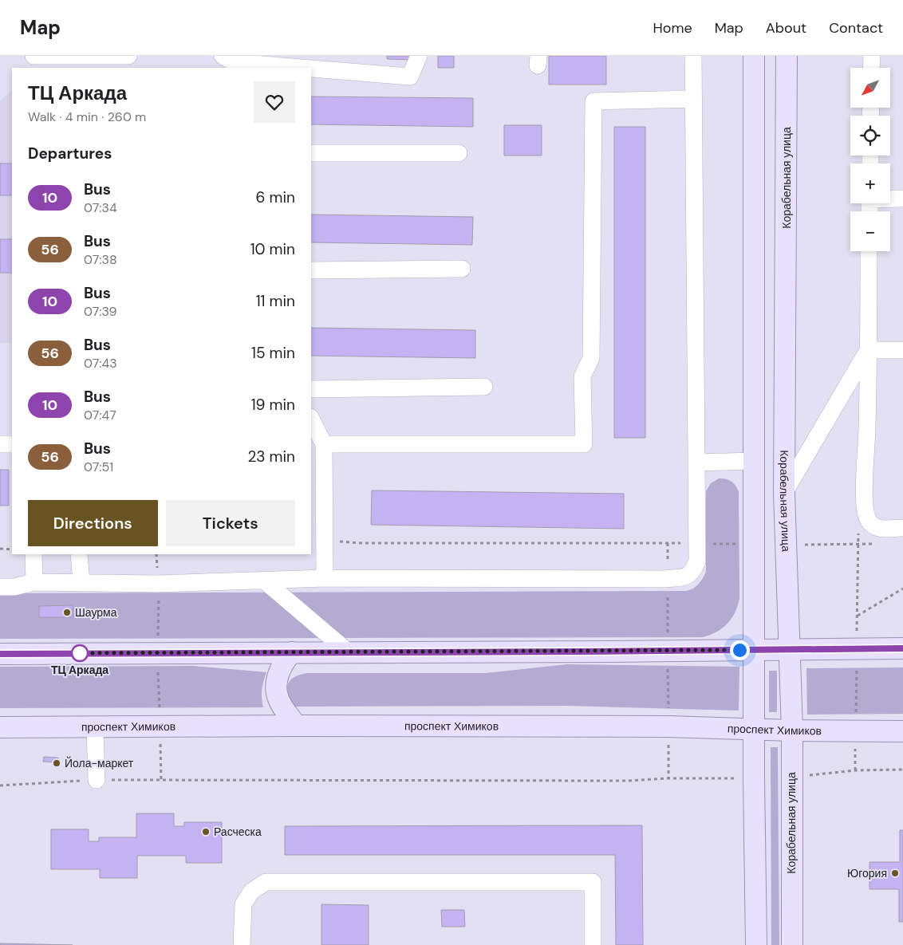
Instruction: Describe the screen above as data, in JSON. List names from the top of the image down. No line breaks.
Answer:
{"streets":{"main road":["Корабельная улица","проспект Химиков"]},"crossings":[["Корабельная улица","проспект Химиков"]],"places":["Шаурма","ТЦ Аркада","Йола-маркет","Расческа","Югория"],"lines":["bus line 10"],"north":"bottom left","page":{"header":"Map","nav":["Home","Map","About","Contact"],"map_buttons":["+","−"],"heading":[["ТЦ Аркада","Walk · 4 min · 260 m"],"Departures"],"list":[{"mark":"10","name":"Bus","note":"07:34","value":"6 min"},{"mark":"56","name":"Bus","note":"07:38","value":"10 min"},{"mark":"10","name":"Bus","note":"07:39","value":"11 min"},{"mark":"56","name":"Bus","note":"07:43","value":"15 min"},{"mark":"10","name":"Bus","note":"07:47","value":"19 min"},{"mark":"56","name":"Bus","note":"07:51","value":"23 min"}],"buttons":["Directions","Tickets"]}}
